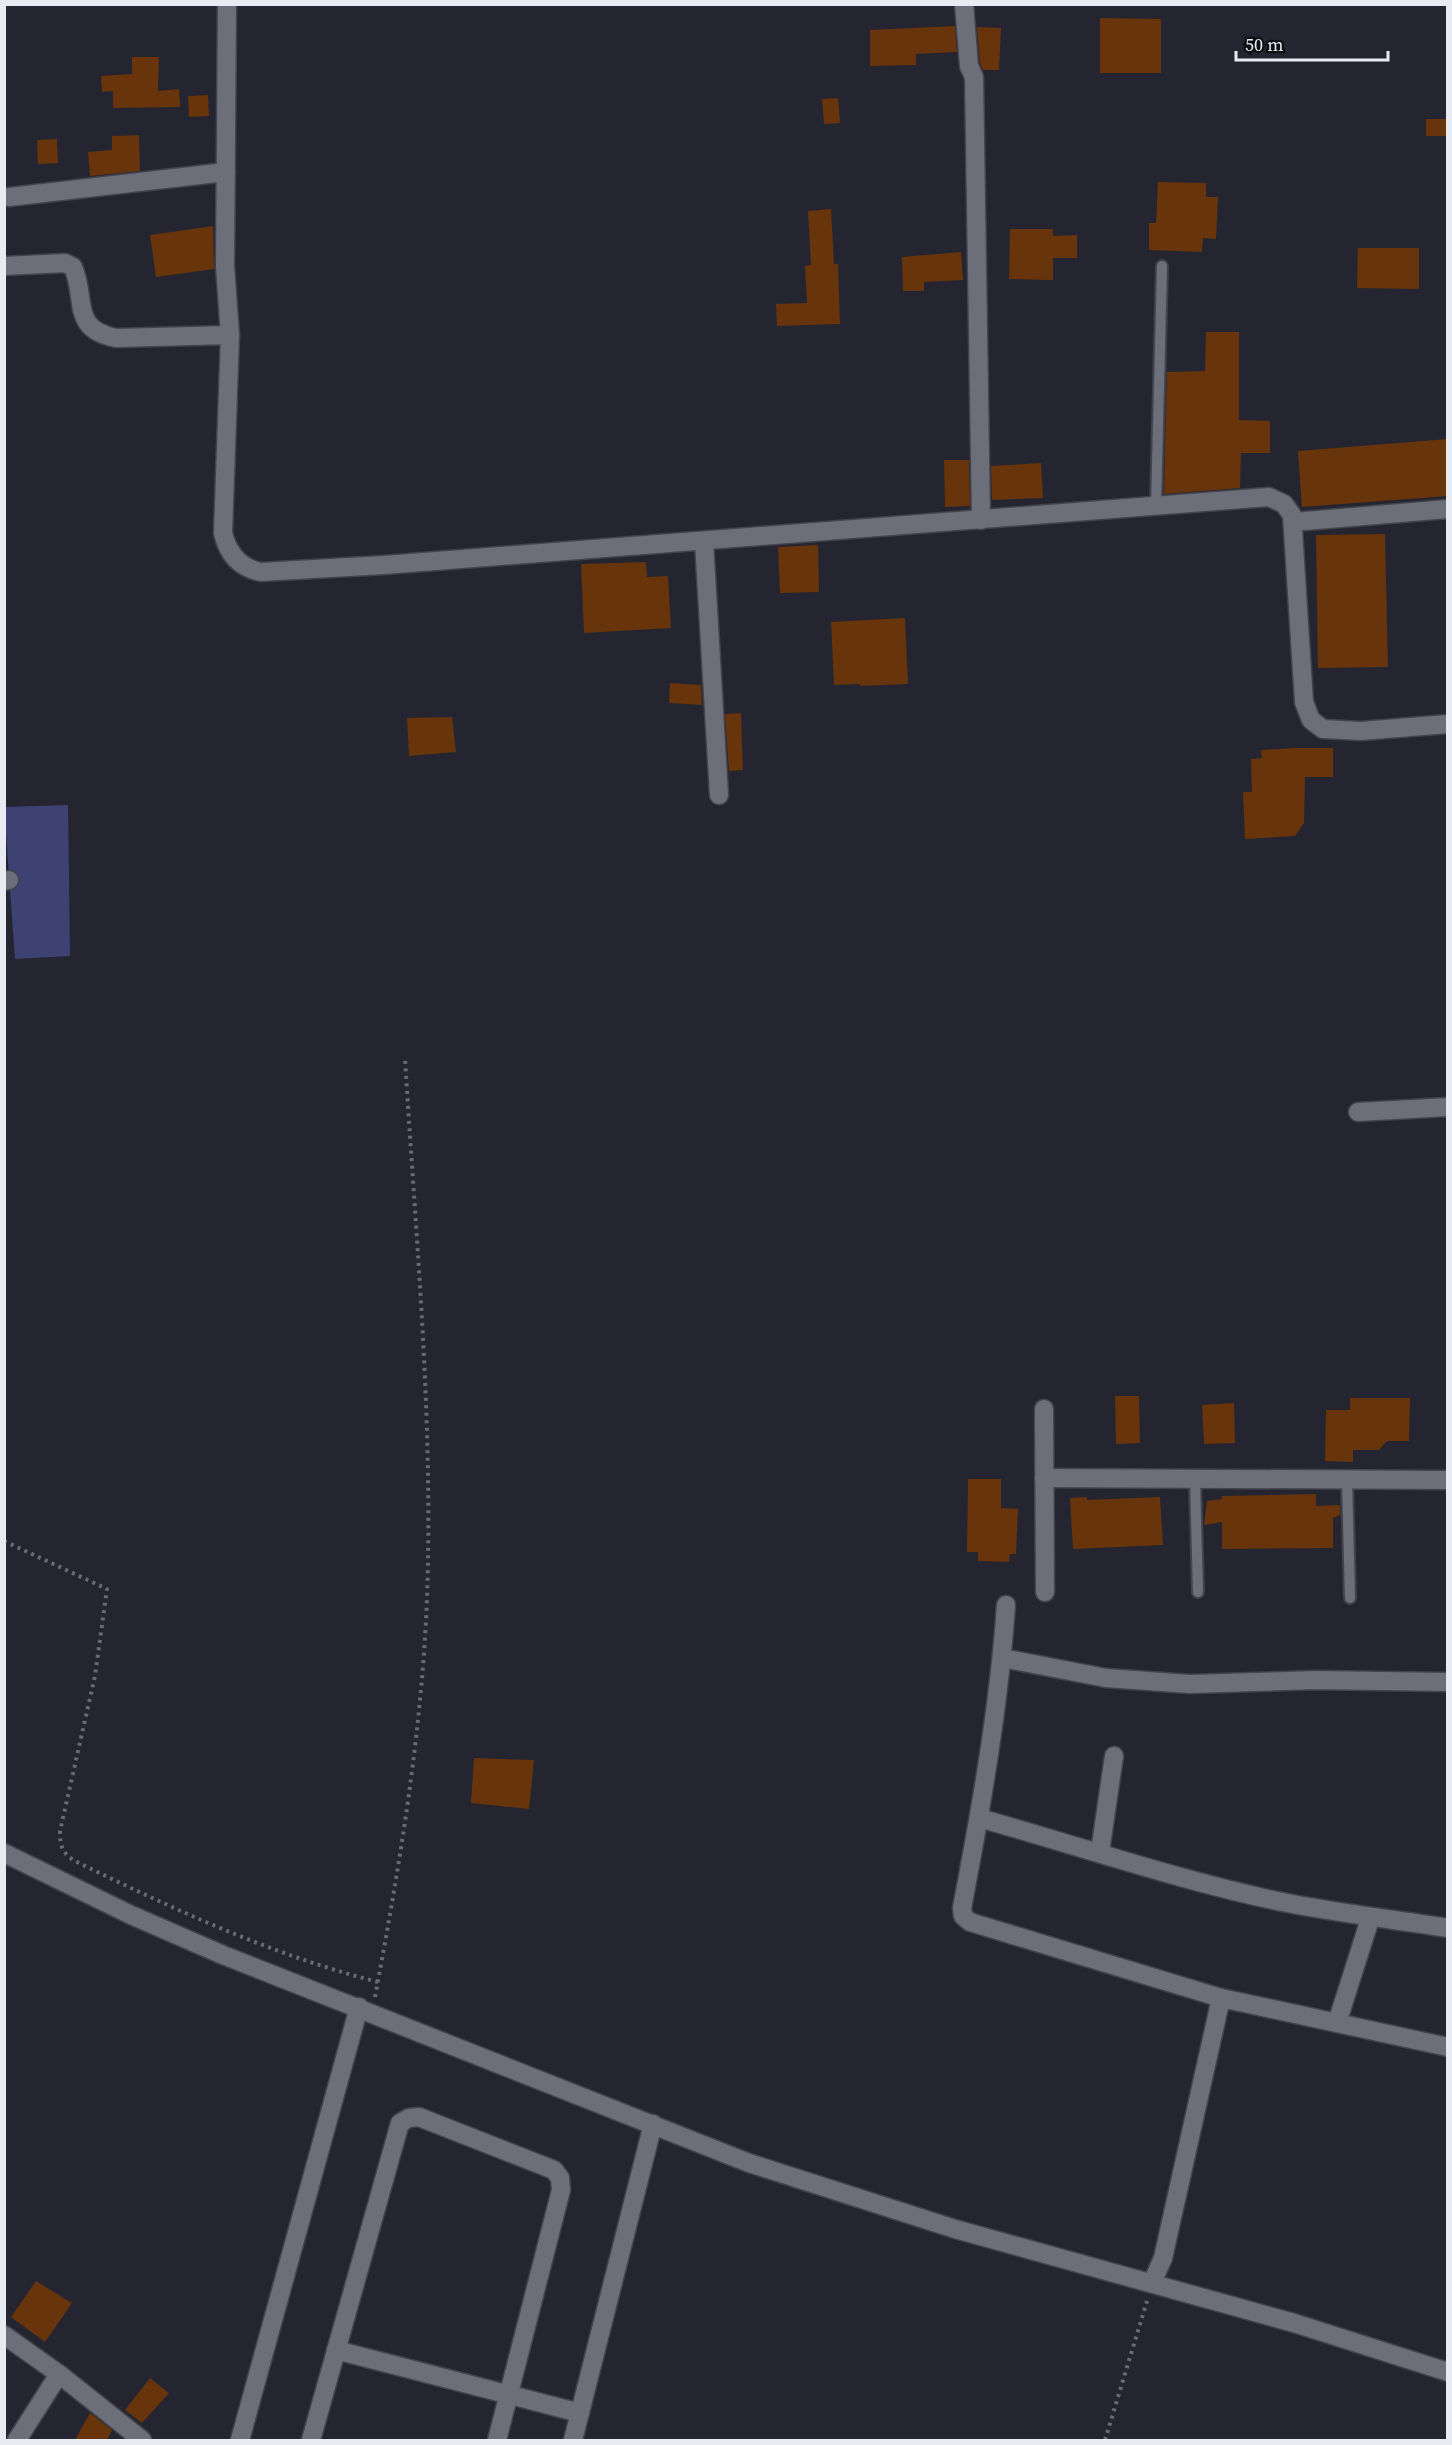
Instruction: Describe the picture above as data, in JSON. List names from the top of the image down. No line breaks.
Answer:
{"scale_bar":"50 m"}
